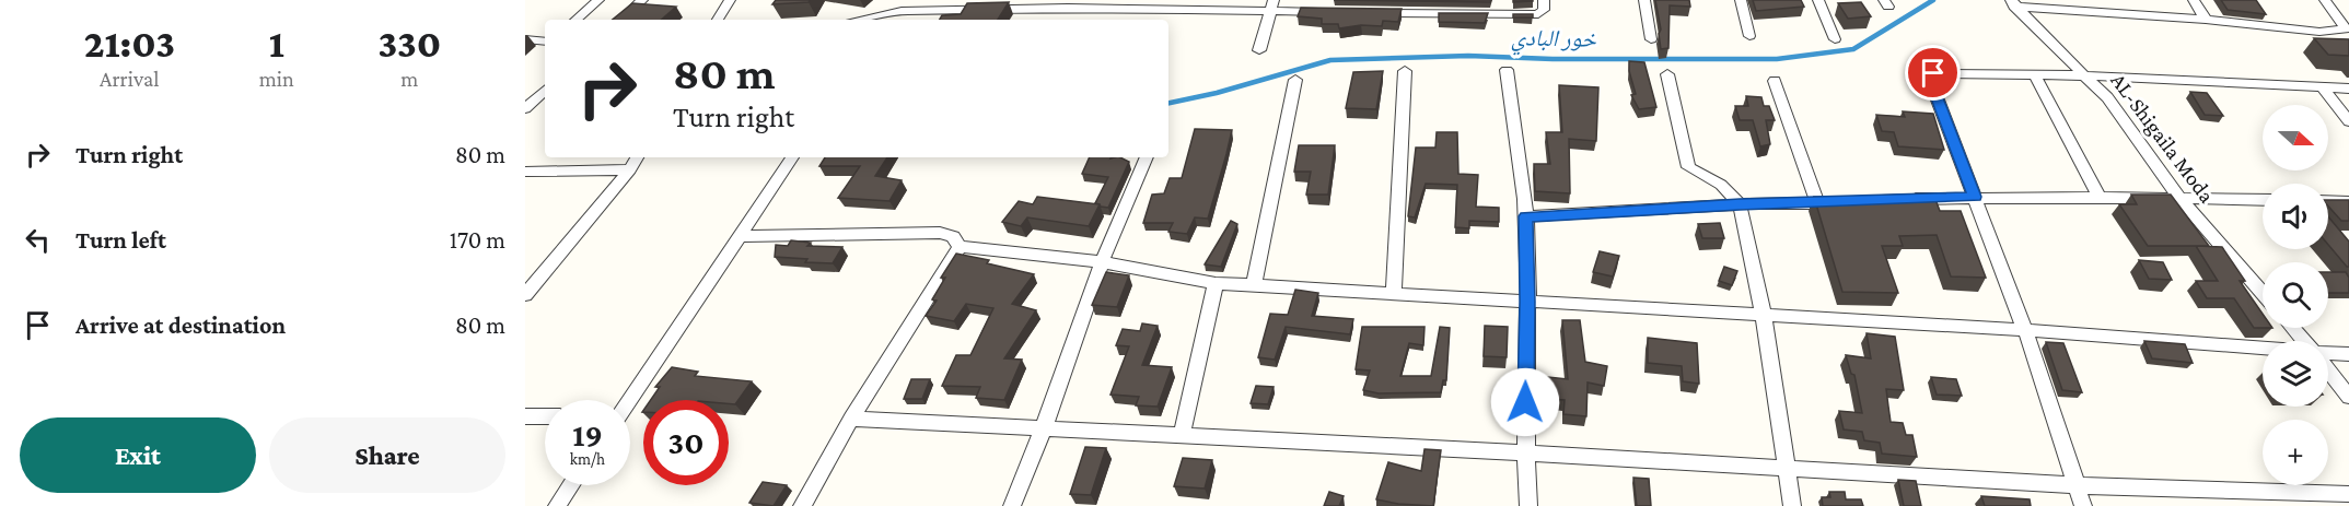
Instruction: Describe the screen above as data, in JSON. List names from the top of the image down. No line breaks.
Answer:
{"streets":{"street":["AL-Shigaila Moda"]},"water":["خور البادي"],"north":"right","page":{"eta":["21:03","Arrival","1","min","330","m"],"turn":["80 m","Turn right"],"map_buttons":"+","list":[{"name":"Turn right","value":"80 m"},{"name":"Turn left","value":"170 m"},{"name":"Arrive at destination","value":"80 m"}],"speed":"19 km/h","limit":"30","buttons":["Exit","Share"]}}
